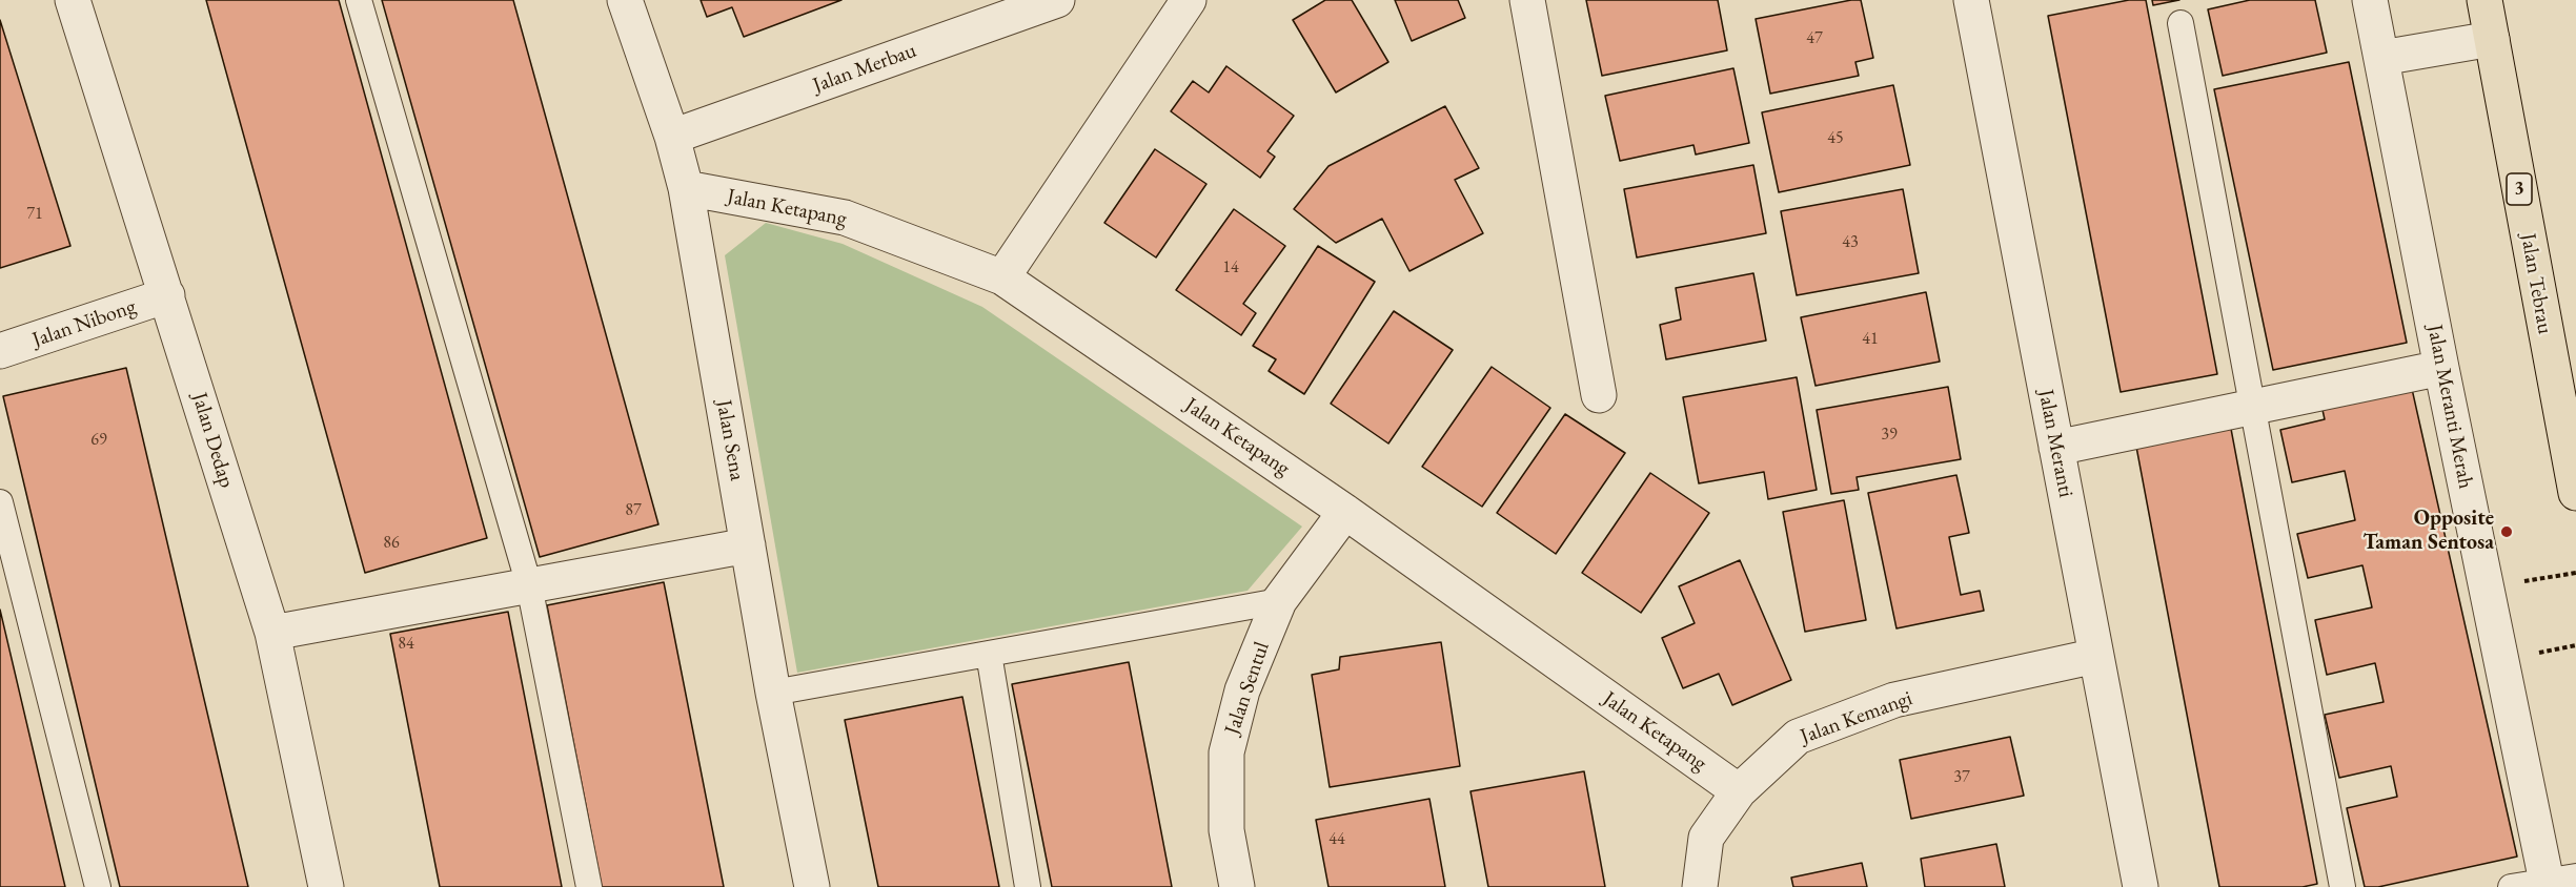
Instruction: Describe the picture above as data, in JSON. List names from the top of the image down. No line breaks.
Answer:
{"streets":{"highway":["3","Jalan Tebrau"],"street":["Jalan Merbau","Jalan Ketapang","Jalan Nibong","Jalan Meranti Merah","Jalan Dedap","Jalan Sena","Jalan Meranti","Jalan Sentul","Jalan Kemangi"]},"crossings":[["Jalan Merbau","Jalan Sena"],["Jalan Ketapang","Jalan Sena"],["Jalan Ketapang","Jalan Sentul"],["Jalan Ketapang","Jalan Kemangi"],["Jalan Nibong","Jalan Dedap"],["Jalan Meranti","Jalan Kemangi"]],"places":["Opposite Taman Sentosa"],"house_numbers":["47","45","71","43","14","41","39","69","87","86","84","37","44"]}
